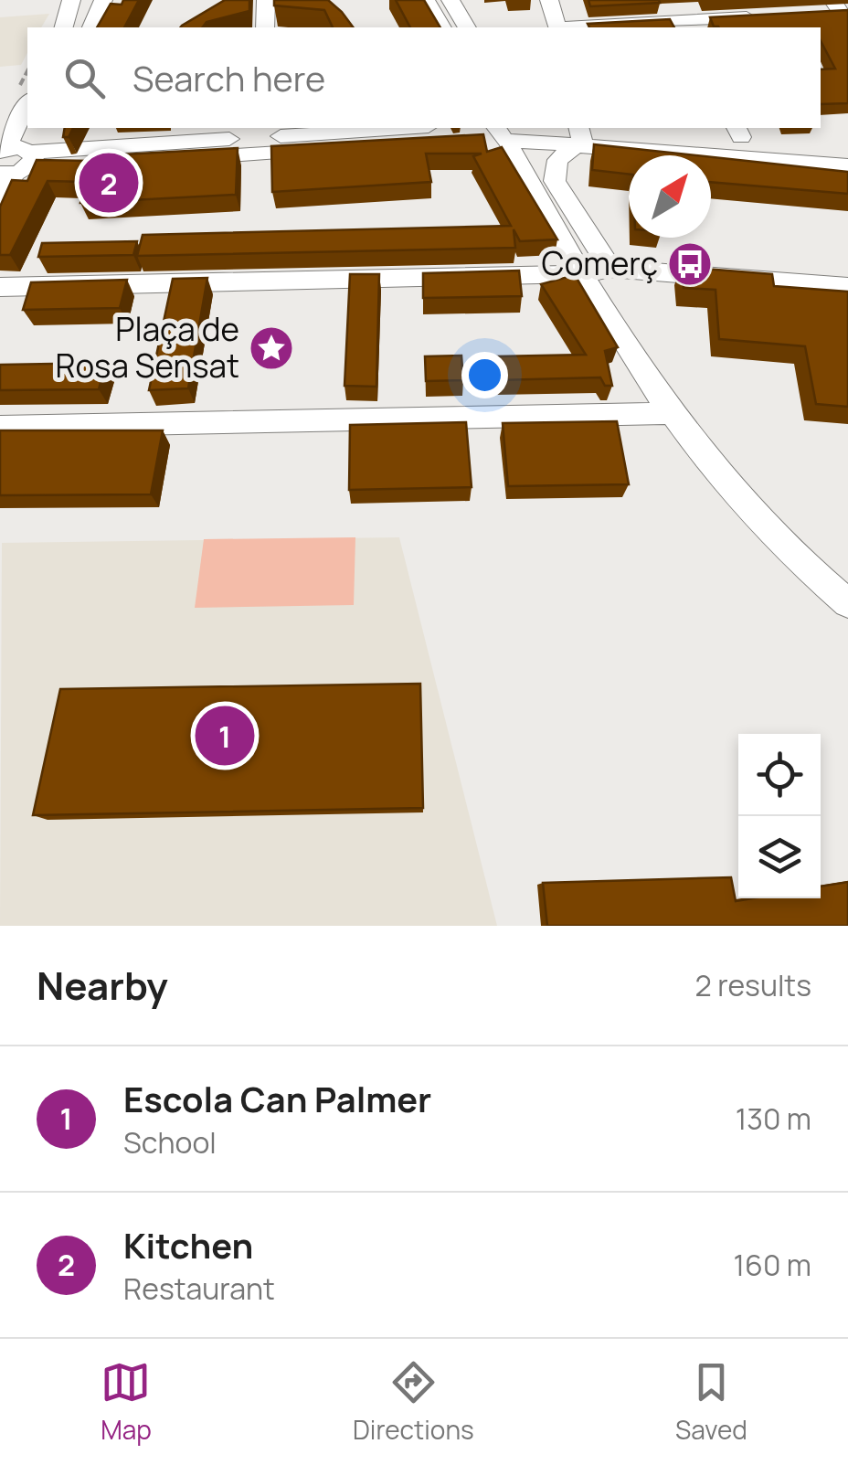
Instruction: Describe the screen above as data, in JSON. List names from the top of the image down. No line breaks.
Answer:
{"places":{"bus stop":["Comerç"],"place":["Plaça de Rosa Sensat"]},"north":"top right","page":{"search":"Search here","pins":["2","1"],"heading":["Nearby","2 results"],"list":[{"mark":"1","name":"Escola Can Palmer","note":"School","value":"130 m"},{"mark":"2","name":"Kitchen","note":"Restaurant","value":"160 m"}],"nav":["Map","Directions","Saved"]}}
